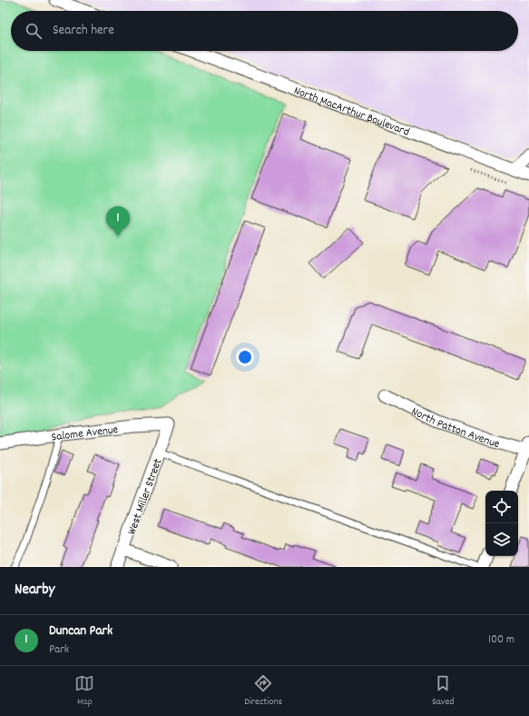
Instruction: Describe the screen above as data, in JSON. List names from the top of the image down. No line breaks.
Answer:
{"streets":{"street":["North MacArthur Boulevard","North Patton Avenue","Salome Avenue","West Miller Street"]},"crossings":[["Salome Avenue","West Miller Street"]],"page":{"search":"Search here","pins":"1","heading":"Nearby","list":[{"mark":"1","name":"Duncan Park","note":"Park","value":"100 m"}],"nav":["Map","Directions","Saved"]}}
